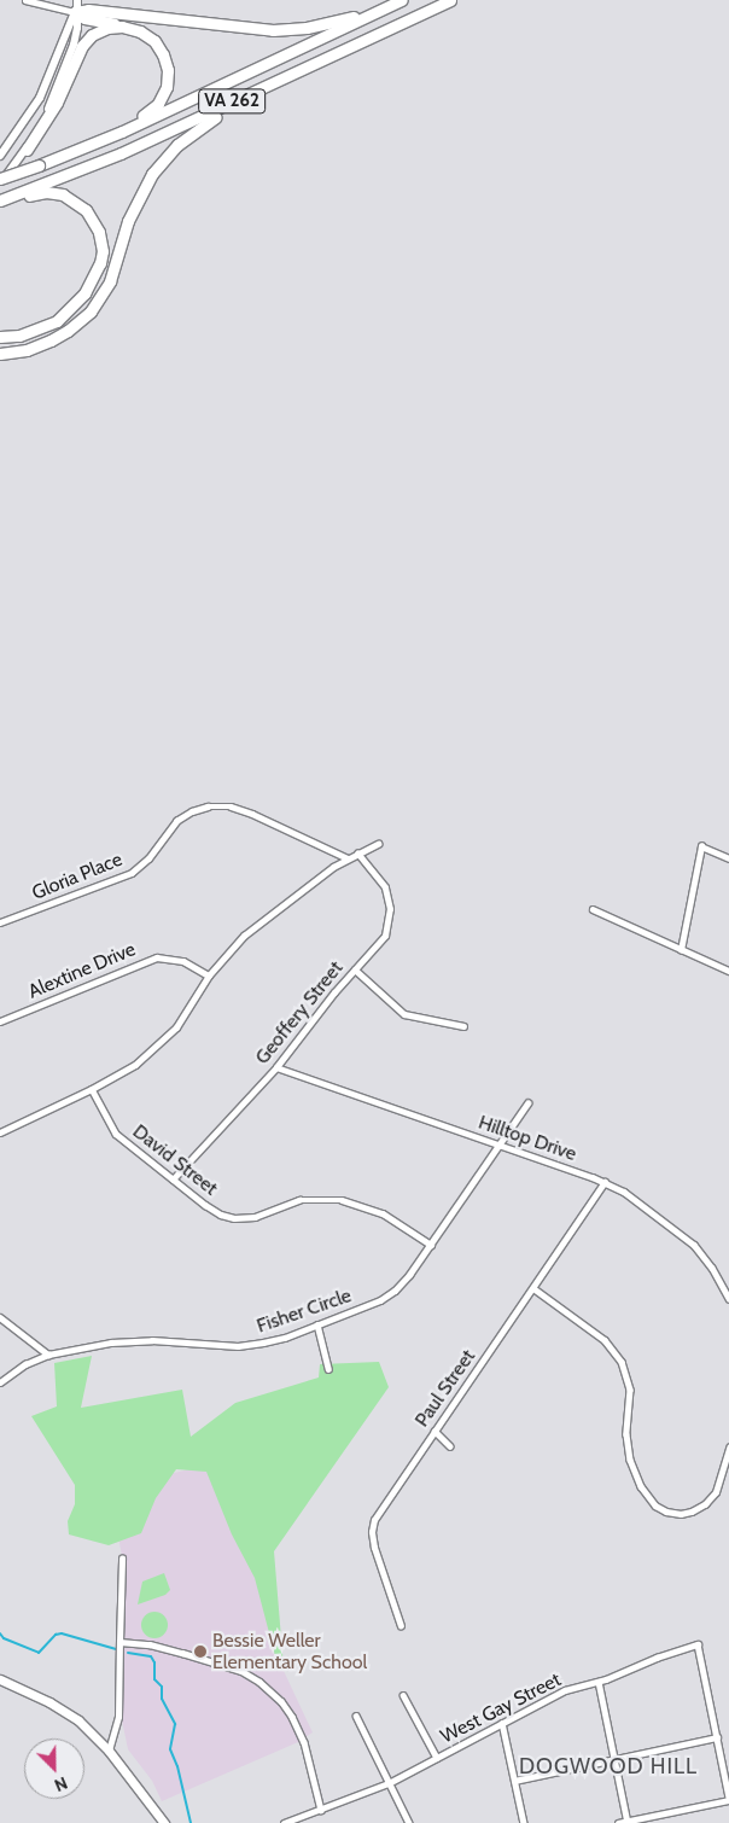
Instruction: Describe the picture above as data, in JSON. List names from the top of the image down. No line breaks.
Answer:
{"streets":{"highway":["VA 262"],"street":["Gloria Place","Alextine Drive","Geoffery Street","Hilltop Drive","David Street","Fisher Circle","Paul Street","West Gay Street"]},"crossings":[["Geoffery Street","Hilltop Drive"],["Geoffery Street","David Street"],["Hilltop Drive","Fisher Circle"],["Hilltop Drive","Paul Street"],["David Street","Fisher Circle"]],"districts":["DOGWOOD HILL"],"places":["Bessie Weller Elementary School"],"north":"bottom right"}
